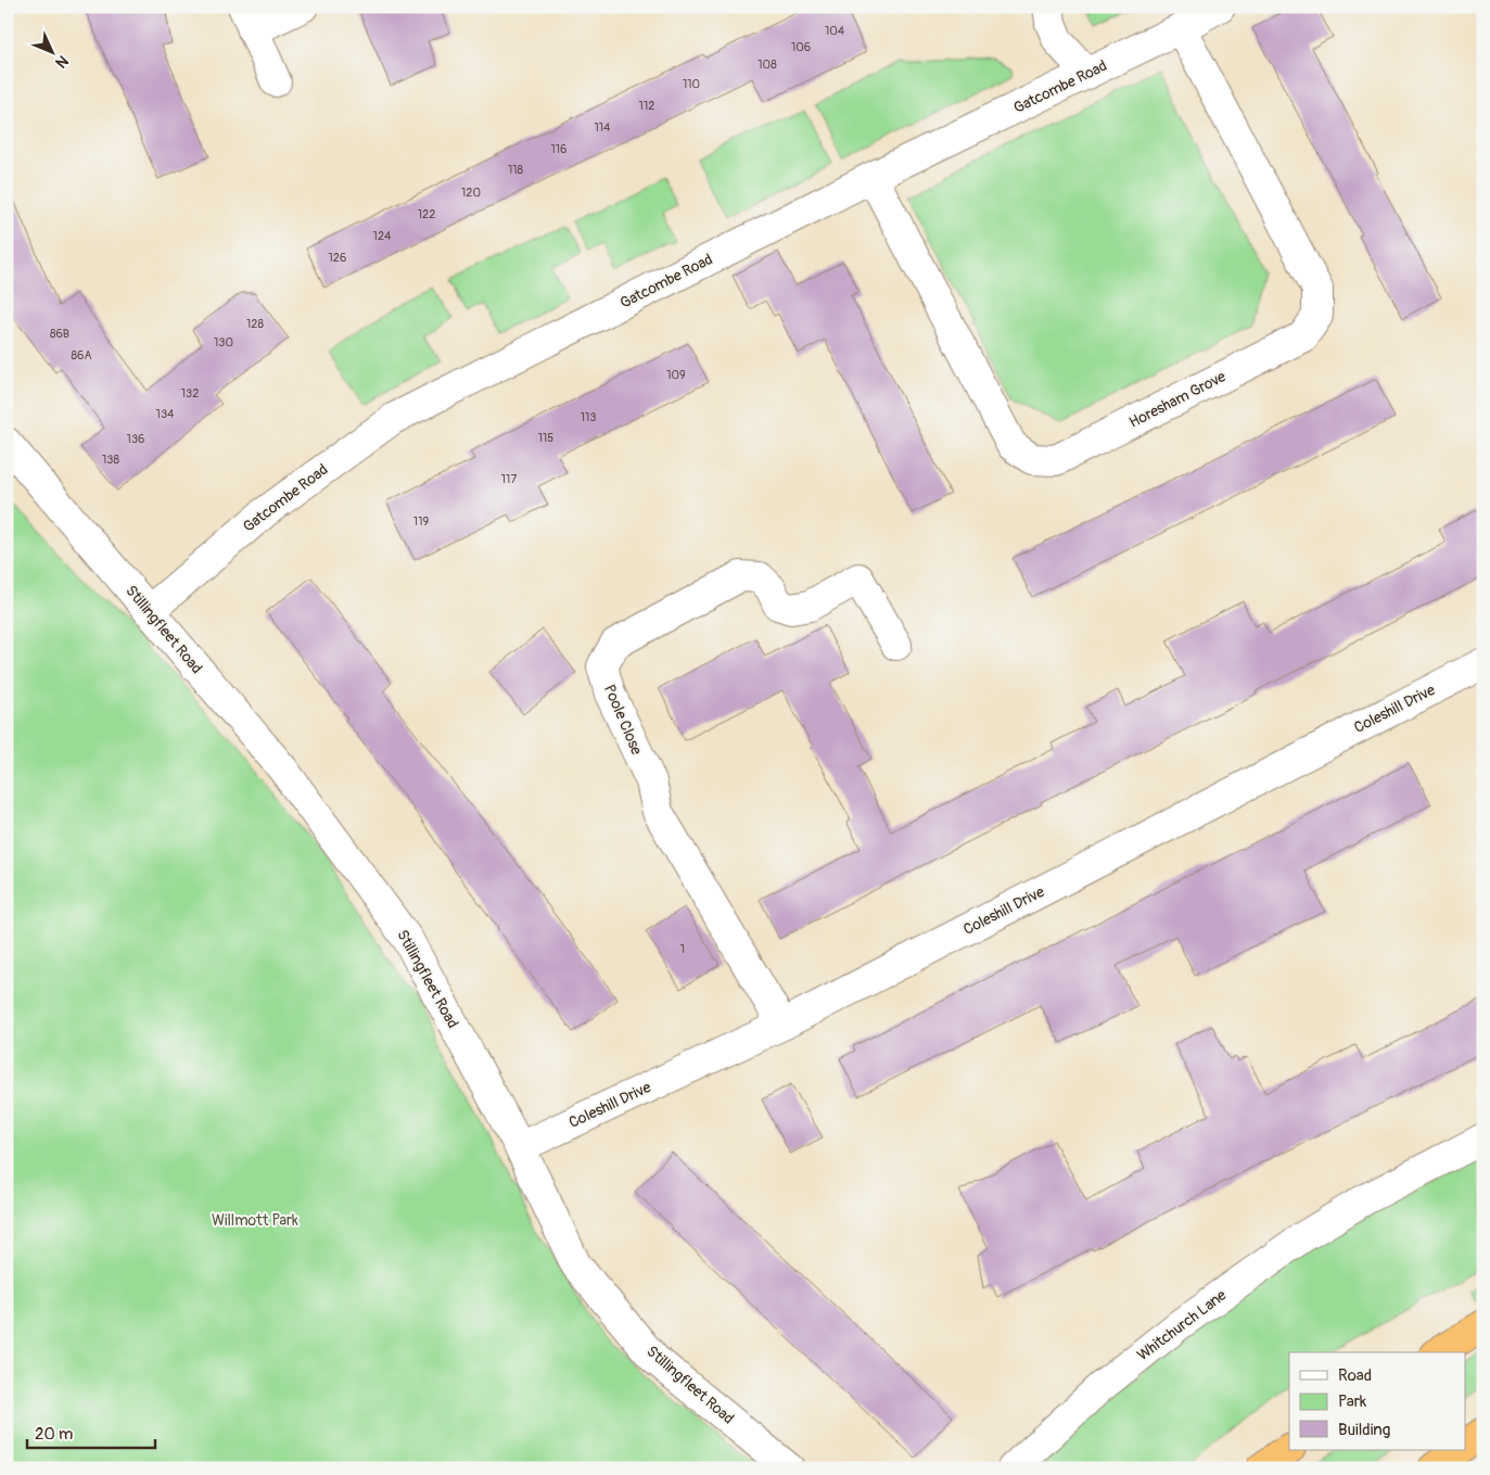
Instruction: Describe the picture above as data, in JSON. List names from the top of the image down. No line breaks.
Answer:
{"streets":{"street":["Gatcombe Road","Horesham Grove","Stillingfleet Road","Coleshill Drive","Poole Close","Whitchurch Lane"]},"crossings":[["Gatcombe Road","Horesham Grove"],["Gatcombe Road","Stillingfleet Road"],["Stillingfleet Road","Coleshill Drive"],["Coleshill Drive","Poole Close"]],"parks":["Willmott Park"],"house_numbers":["104","106","108","110","112","114","116","118","120","122","124","126","128","86B","130","86A","109","132","134","113","115","136","138","117","119","1"],"legend":["Road","Park","Building"],"scale_bar":"20 m","north":"bottom right"}
